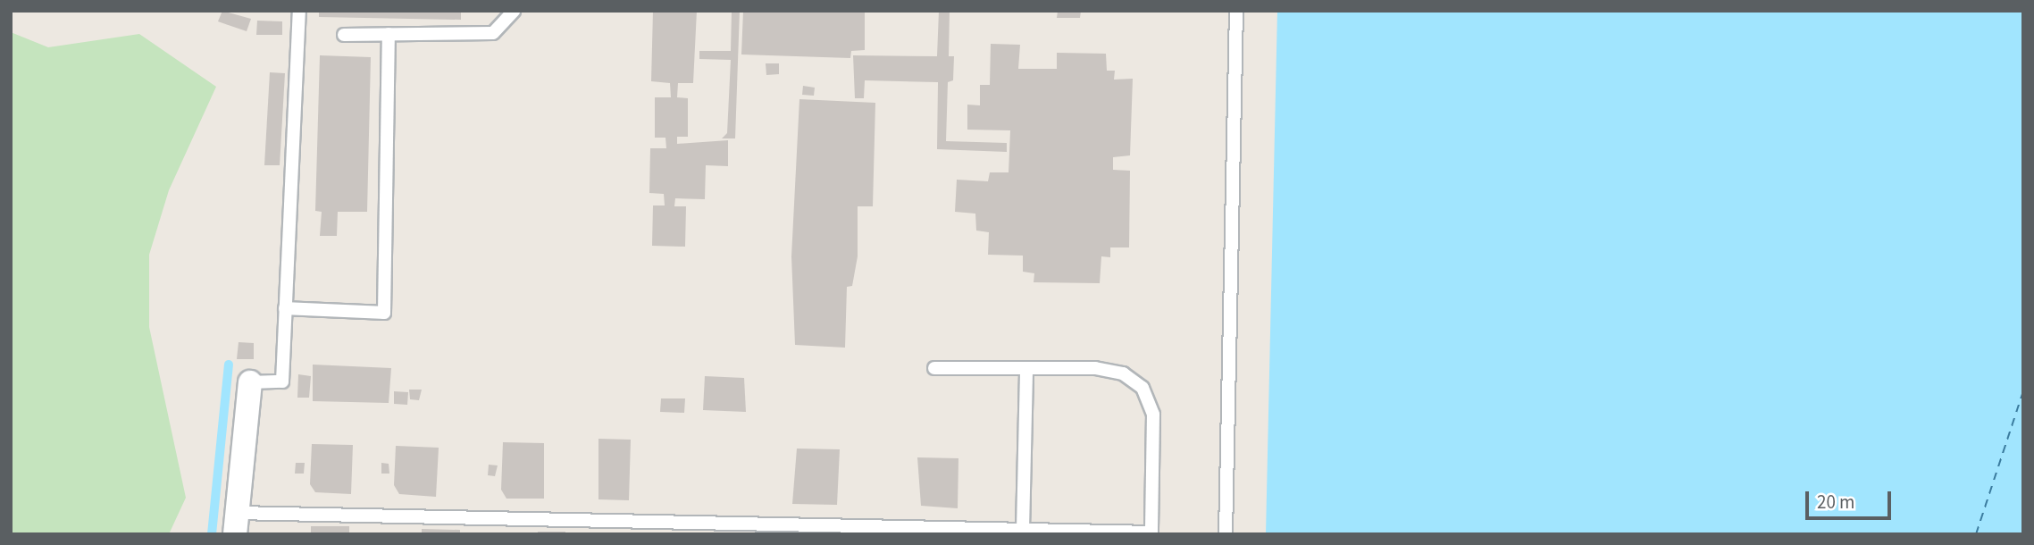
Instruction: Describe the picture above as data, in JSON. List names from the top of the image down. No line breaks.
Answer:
{"scale_bar":"20 m"}
